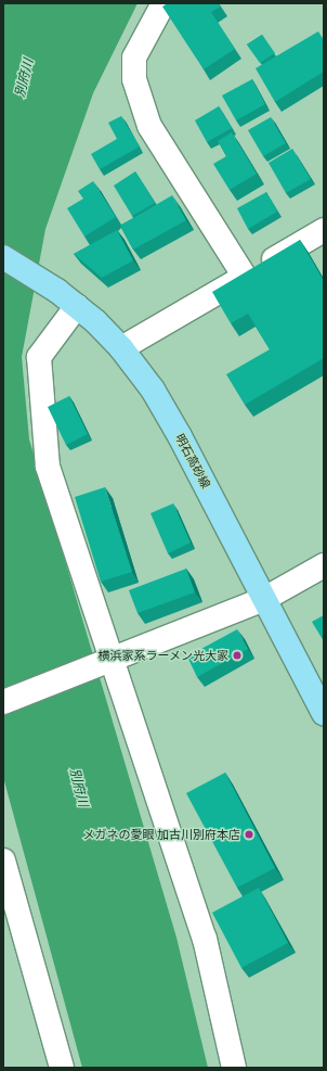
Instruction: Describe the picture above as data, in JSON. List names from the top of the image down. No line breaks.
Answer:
{"streets":{"main road":["明石高砂線"]},"water":["別府川"],"places":["横浜家系ラーメン光大家","メガネの愛眼 加古川別府本店"]}
